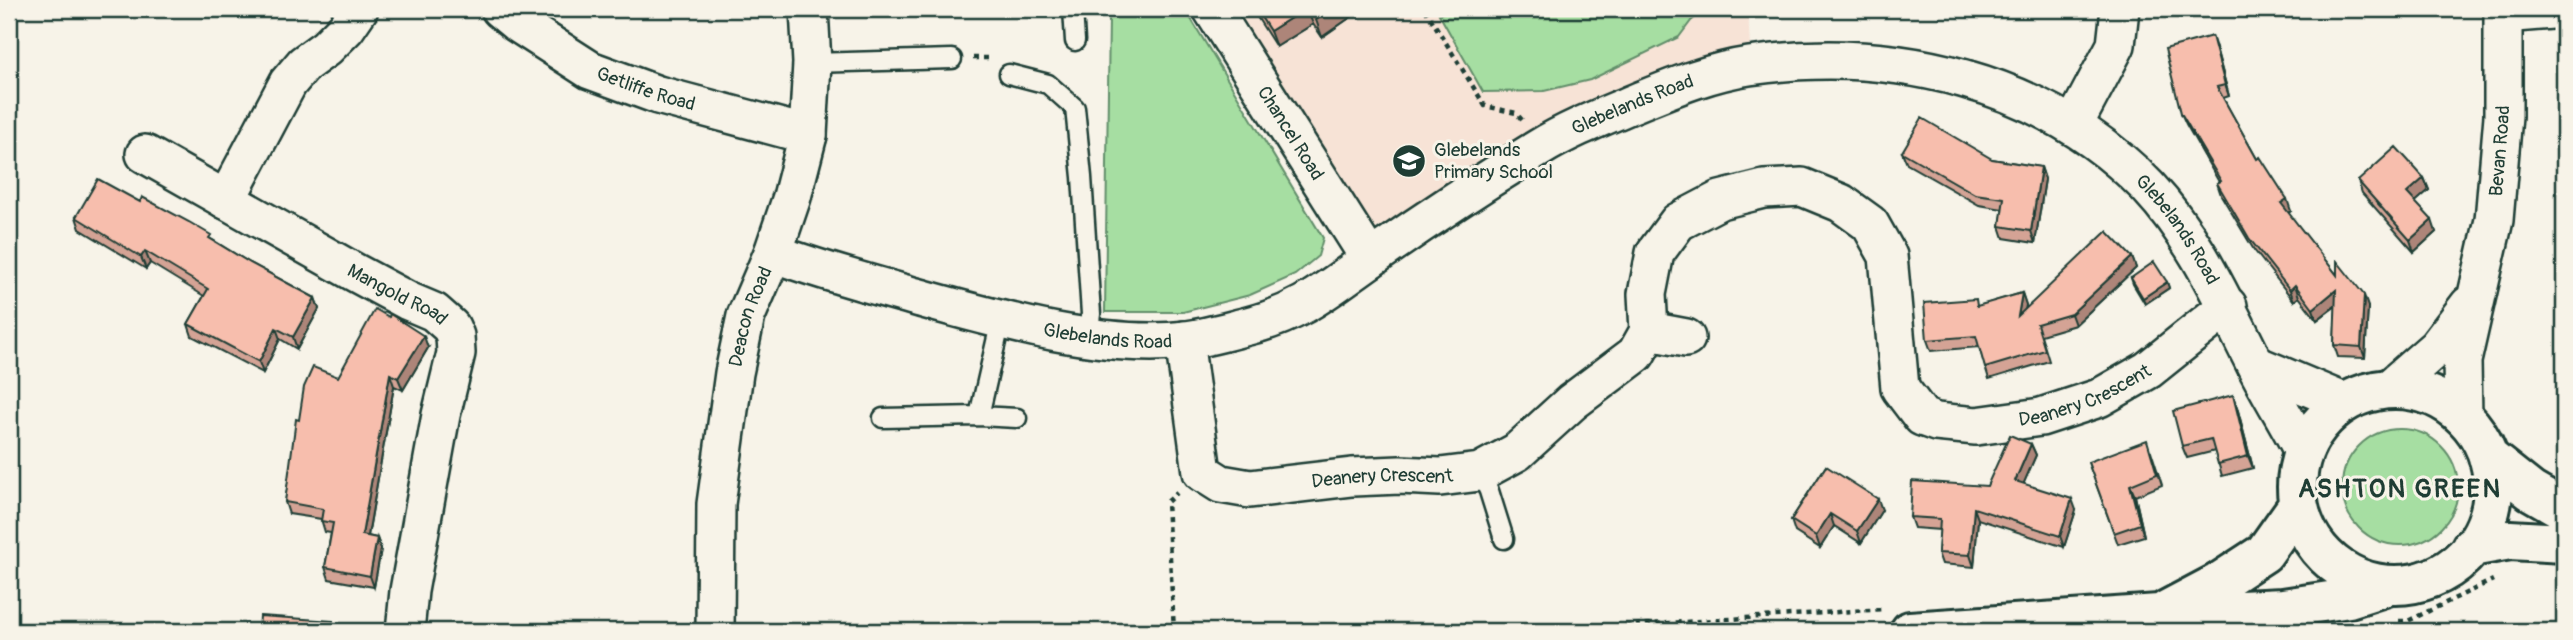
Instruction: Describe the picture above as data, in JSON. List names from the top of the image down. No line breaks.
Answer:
{"streets":{"street":["Getliffe Road","Glebelands Road","Chancel Road","Bevan Road","Mangold Road","Deacon Road","Deanery Crescent"]},"crossings":[["Getliffe Road","Deacon Road"],["Glebelands Road","Chancel Road"],["Glebelands Road","Bevan Road"],["Glebelands Road","Deacon Road"],["Glebelands Road","Deanery Crescent"]],"districts":["ASHTON GREEN"],"places":{"school or university":["Glebelands Primary School"]}}
